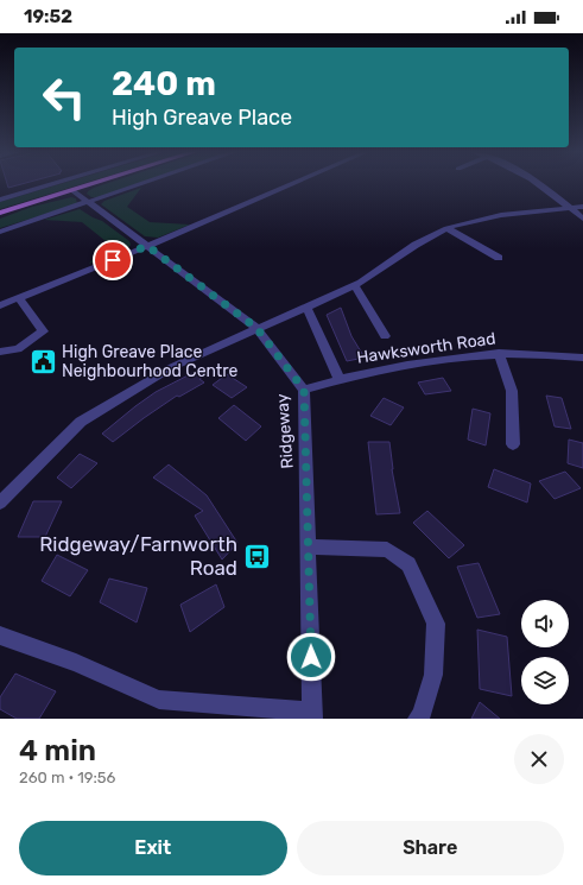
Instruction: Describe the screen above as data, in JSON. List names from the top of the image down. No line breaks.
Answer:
{"streets":{"street":["Hawksworth Road","Ridgeway"]},"crossings":[["Hawksworth Road","Ridgeway"]],"places":{"public building":["High Greave Place Neighbourhood Centre"],"bus stop":["Ridgeway/Farnworth Road"]},"page":{"status":"19:52","turn":["240 m","High Greave Place"],"heading":["4 min","260 m · 19:56"],"buttons":["Exit","Share"]}}
